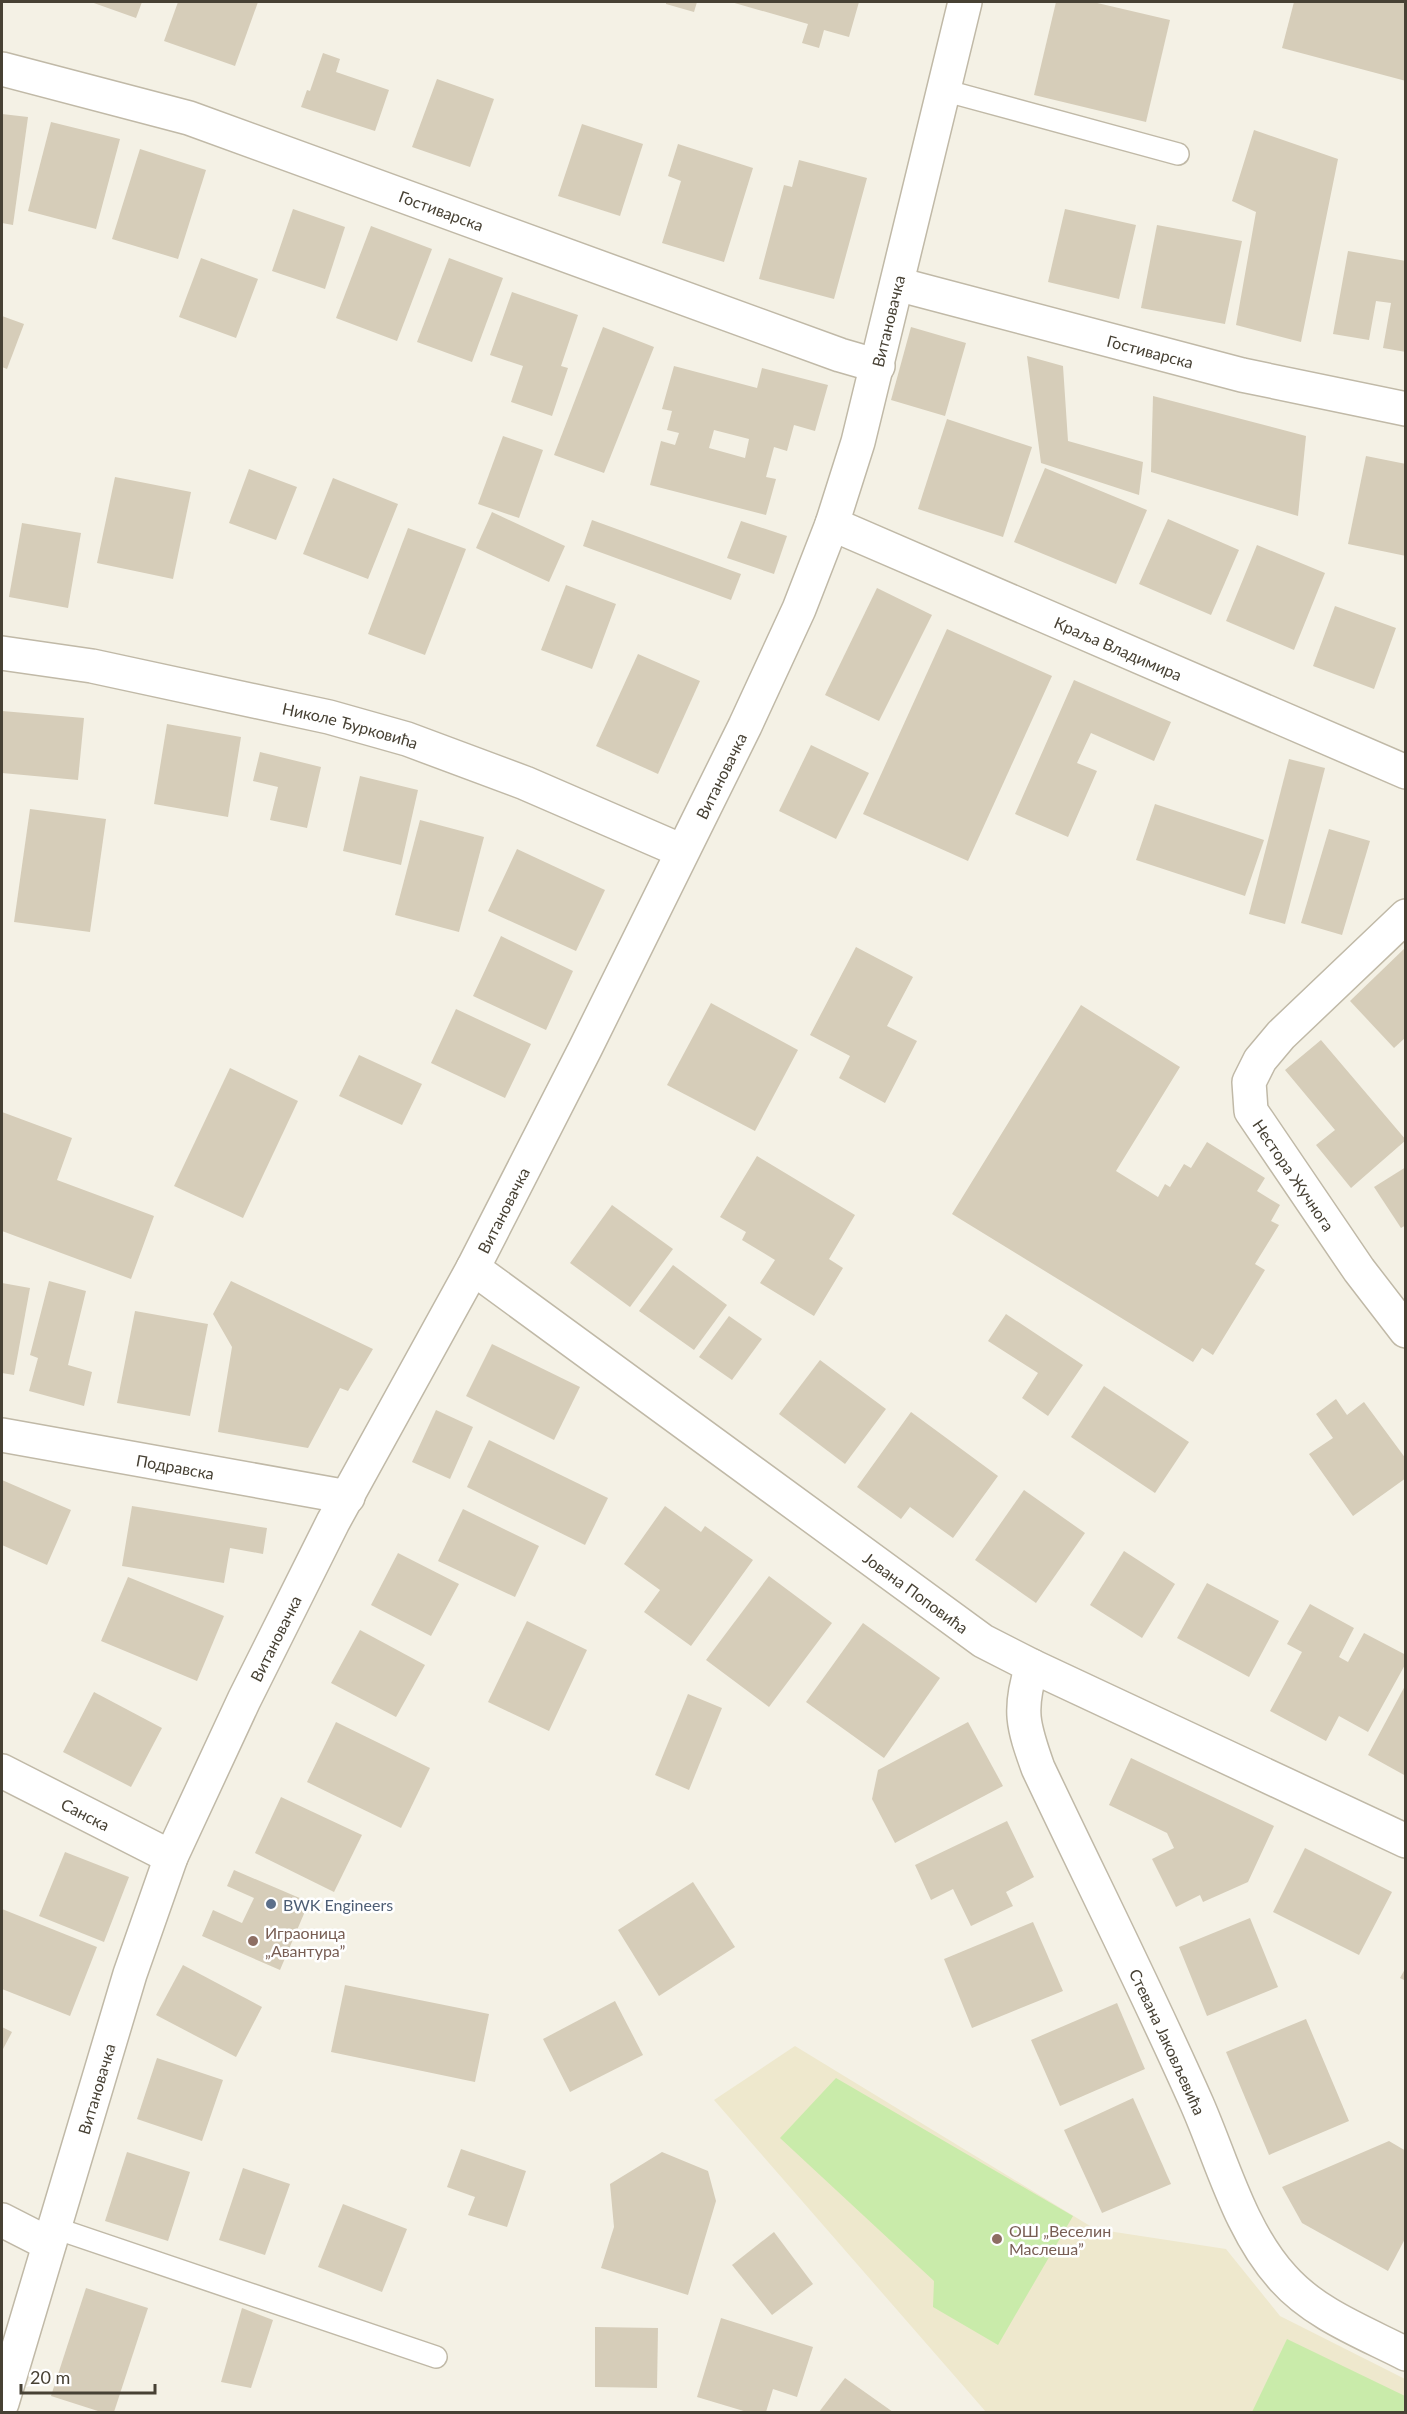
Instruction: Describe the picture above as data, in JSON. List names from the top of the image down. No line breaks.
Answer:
{"streets":{"street":["Гостиварска","Витановачка","Краља Владимира","Николе Ђурковића","Нестора Жучнога","Подравска","Јована Поповића","Санска","Стевана Јаковљевића"]},"crossings":[["Гостиварска","Витановачка"],["Витановачка","Краља Владимира"],["Витановачка","Николе Ђурковића"],["Витановачка","Подравска"],["Витановачка","Јована Поповића"],["Витановачка","Санска"],["Јована Поповића","Стевана Јаковљевића"]],"places":["BWK Engineers","Играоница „Авантура”","ОШ „Веселин Маслеша”"],"scale_bar":"20 m"}
